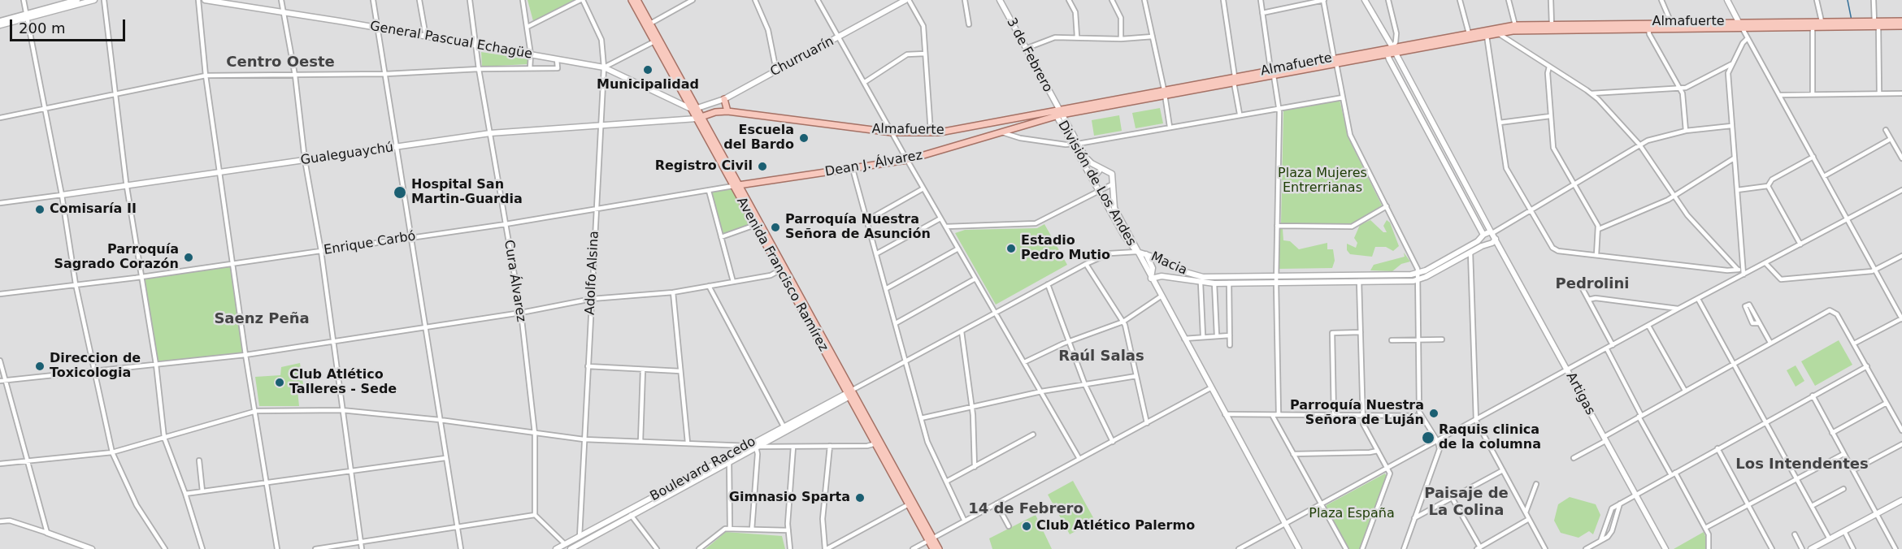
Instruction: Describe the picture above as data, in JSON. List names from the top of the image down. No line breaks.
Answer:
{"streets":{"main road":["Almafuerte","Dean J. Álvarez","Avenida Francisco Ramírez"],"street":["General Pascual Echagüe","3 de Febrero","Churruarín","Gualeguaychú","División de Los Andes","Enrique Carbó","Macia","Adolfo Alsina","Cura Álvarez","Artigas","Boulevard Racedo"]},"crossings":[["Almafuerte","3 de Febrero"],["Almafuerte","Gualeguaychú"],["Almafuerte","Dean J. Álvarez"],["Almafuerte","División de Los Andes"],["Almafuerte","Avenida Francisco Ramírez"],["General Pascual Echagüe","Churruarín"],["General Pascual Echagüe","Adolfo Alsina"],["General Pascual Echagüe","Avenida Francisco Ramírez"],["General Pascual Echagüe","Cura Álvarez"],["3 de Febrero","Dean J. Álvarez"],["3 de Febrero","División de Los Andes"],["Churruarín","Avenida Francisco Ramírez"],["Gualeguaychú","Adolfo Alsina"],["Gualeguaychú","Avenida Francisco Ramírez"],["Gualeguaychú","Cura Álvarez"],["Dean J. Álvarez","División de Los Andes"],["Dean J. Álvarez","Enrique Carbó"],["Dean J. Álvarez","Avenida Francisco Ramírez"],["División de Los Andes","Macia"],["Enrique Carbó","Adolfo Alsina"],["Enrique Carbó","Avenida Francisco Ramírez"],["Enrique Carbó","Cura Álvarez"],["Macia","Avenida Francisco Ramírez"],["Macia","Artigas"],["Macia","Boulevard Racedo"],["Adolfo Alsina","Boulevard Racedo"],["Avenida Francisco Ramírez","Boulevard Racedo"]],"districts":["Centro Oeste","Pedrolini","Saenz Peña","Raúl Salas","Los Intendentes","Paisaje de La Colina","14 de Febrero"],"parks":["Plaza Mujeres Entrerrianas","Plaza España"],"places":["Municipalidad","Escuela del Bardo","Registro Civil","Hospital San Martin-Guardia","Comisaría II","Parroquía Nuestra Señora de Asunción","Estadio Pedro Mutio","Parroquía Sagrado Corazón","Direccion de Toxicologia","Club Atlético Talleres - Sede","Parroquía Nuestra Señora de Luján","Raquis clinica de la columna","Gimnasio Sparta","Club Atlético Palermo"],"scale_bar":"200 m"}
